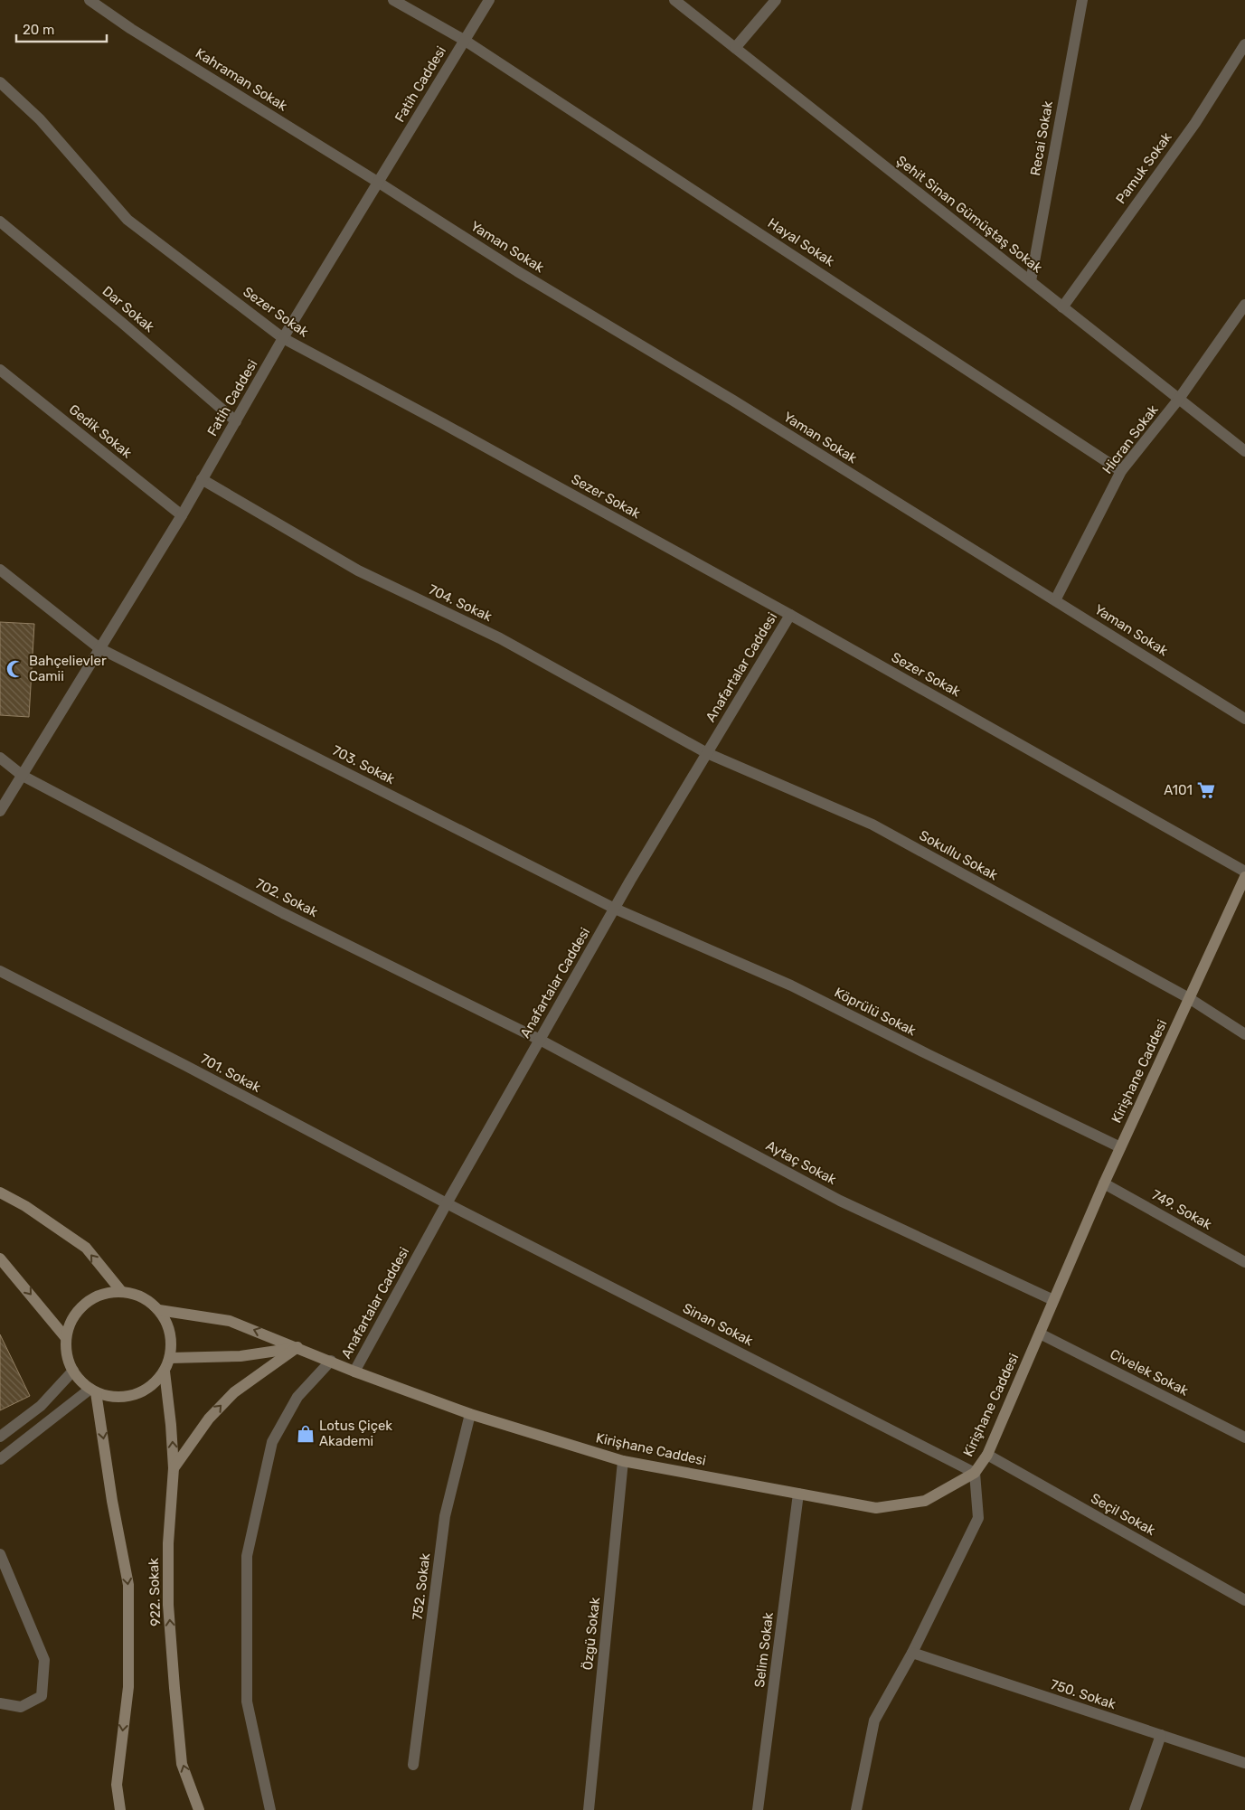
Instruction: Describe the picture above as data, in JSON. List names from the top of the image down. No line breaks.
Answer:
{"streets":{"street":["Kahraman Sokak","Fatih Caddesi","Recai Sokak","Pamuk Sokak","Şehit Sinan Gümüştaş Sokak","Hayal Sokak","Yaman Sokak","Dar Sokak","Sezer Sokak","Gedik Sokak","Hicran Sokak","704. Sokak","Anafartalar Caddesi","703. Sokak","Sokullu Sokak","702. Sokak","Köprülü Sokak","Kirişhane Caddesi","701. Sokak","Aytaç Sokak","749. Sokak","Sinan Sokak","Civelek Sokak","Seçil Sokak","752. Sokak","922. Sokak","Özgü Sokak","Selim Sokak","750. Sokak"]},"crossings":[["Kahraman Sokak","Fatih Caddesi"],["Kahraman Sokak","Yaman Sokak"],["Fatih Caddesi","Hayal Sokak"],["Fatih Caddesi","Yaman Sokak"],["Fatih Caddesi","Dar Sokak"],["Fatih Caddesi","Sezer Sokak"],["Fatih Caddesi","Gedik Sokak"],["Fatih Caddesi","704. Sokak"],["Fatih Caddesi","703. Sokak"],["Fatih Caddesi","702. Sokak"],["Recai Sokak","Şehit Sinan Gümüştaş Sokak"],["Pamuk Sokak","Şehit Sinan Gümüştaş Sokak"],["Şehit Sinan Gümüştaş Sokak","Hicran Sokak"],["Hayal Sokak","Hicran Sokak"],["Yaman Sokak","Hicran Sokak"],["Sezer Sokak","Anafartalar Caddesi"],["704. Sokak","Anafartalar Caddesi"],["704. Sokak","Sokullu Sokak"],["Anafartalar Caddesi","703. Sokak"],["Anafartalar Caddesi","Sokullu Sokak"],["Anafartalar Caddesi","702. Sokak"],["Anafartalar Caddesi","Köprülü Sokak"],["Anafartalar Caddesi","Kirişhane Caddesi"],["Anafartalar Caddesi","701. Sokak"],["Anafartalar Caddesi","Aytaç Sokak"],["Anafartalar Caddesi","Sinan Sokak"],["703. Sokak","Köprülü Sokak"],["Sokullu Sokak","Kirişhane Caddesi"],["702. Sokak","Aytaç Sokak"],["Köprülü Sokak","Kirişhane Caddesi"],["Kirişhane Caddesi","Aytaç Sokak"],["Kirişhane Caddesi","749. Sokak"],["Kirişhane Caddesi","Sinan Sokak"],["Kirişhane Caddesi","Civelek Sokak"],["Kirişhane Caddesi","Seçil Sokak"],["Kirişhane Caddesi","752. Sokak"],["Kirişhane Caddesi","922. Sokak"],["Kirişhane Caddesi","Özgü Sokak"],["Kirişhane Caddesi","Selim Sokak"],["701. Sokak","Sinan Sokak"]],"places":{"mosque":["Bahçelievler Camii"],"supermarket":["A101"],"shop":["Lotus Çiçek Akademi"]},"scale_bar":"20 m"}
